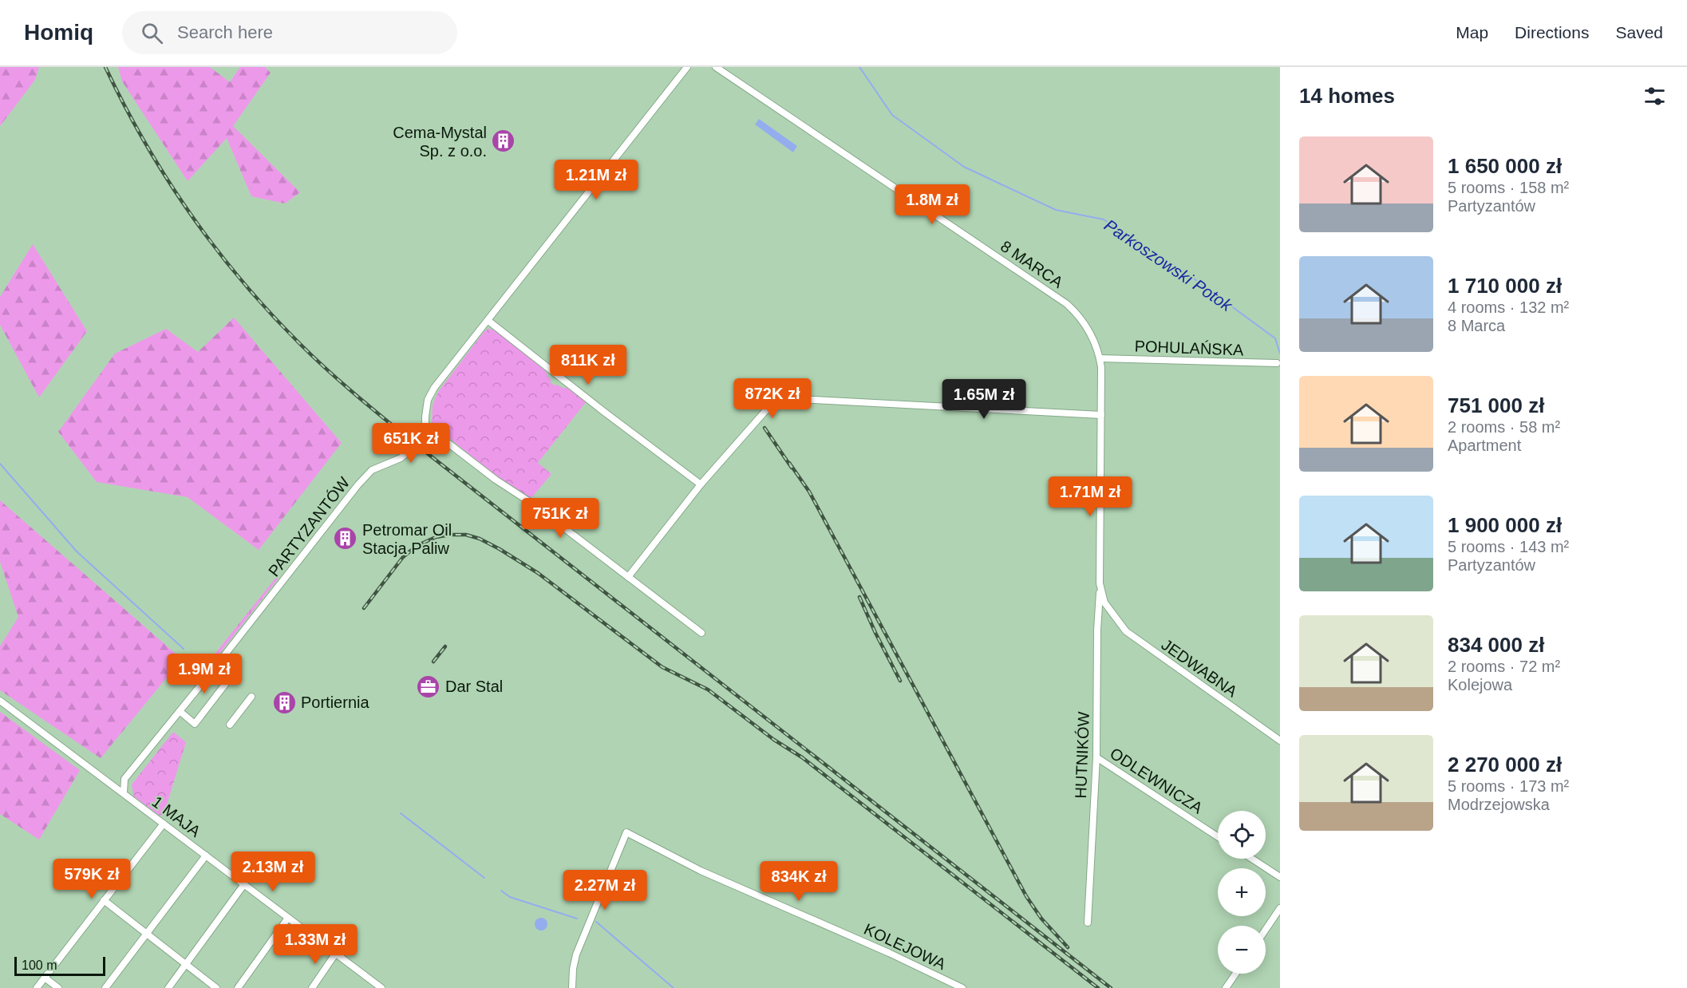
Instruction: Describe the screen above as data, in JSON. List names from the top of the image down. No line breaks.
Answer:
{"streets":{"street":["8 MARCA","POHULAŃSKA","PARTYZANTÓW","JEDWABNA","HUTNIKÓW","ODLEWNICZA","1 MAJA","KOLEJOWA"]},"crossings":[["8 MARCA","POHULAŃSKA"],["8 MARCA","JEDWABNA"],["8 MARCA","HUTNIKÓW"],["PARTYZANTÓW","1 MAJA"],["HUTNIKÓW","ODLEWNICZA"]],"water":["Parkoszowski Potok"],"places":{"building":["Cema-Mystal Sp. z o.o.","Petromar Oil Stacja Paliw","Portiernia"],"office":["Dar Stal"]},"scale_bar":"100 m","page":{"header":"Homiq","search":"Search here","nav":["Map","Directions","Saved"],"heading":"14 homes","list":[{"name":"1 650 000 zł","note":"5 rooms · 158 m² · Partyzantów"},{"name":"1 710 000 zł","note":"4 rooms · 132 m² · 8 Marca"},{"name":"751 000 zł","note":"2 rooms · 58 m² · Apartment"},{"name":"1 900 000 zł","note":"5 rooms · 143 m² · Partyzantów"},{"name":"834 000 zł","note":"2 rooms · 72 m² · Kolejowa"},{"name":"2 270 000 zł","note":"5 rooms · 173 m² · Modrzejowska"}],"price":["1.21M zł","1.8M zł","811K zł","872K zł","1.65M zł","651K zł","1.71M zł","751K zł","1.9M zł","2.13M zł","579K zł","834K zł","2.27M zł","1.33M zł"],"map_buttons":["+","−"],"scale":"100 m"}}
